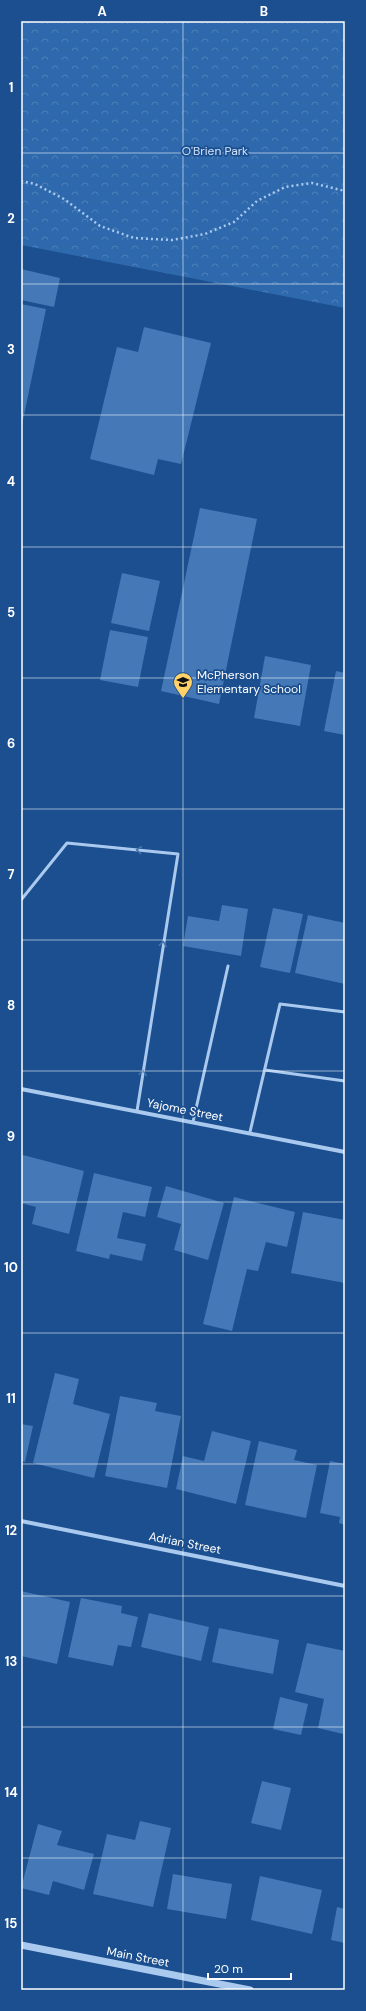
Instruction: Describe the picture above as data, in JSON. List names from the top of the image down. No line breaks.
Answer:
{"streets":{"street":["Yajome Street","Adrian Street","Main Street"]},"parks":["O'Brien Park"],"places":{"school or university":["McPherson Elementary School"]},"scale_bar":"20 m","grid":{"columns":["A","B"],"rows":["1","2","3","4","5","6","7","8","9","10","11","12","13","14","15"]}}
